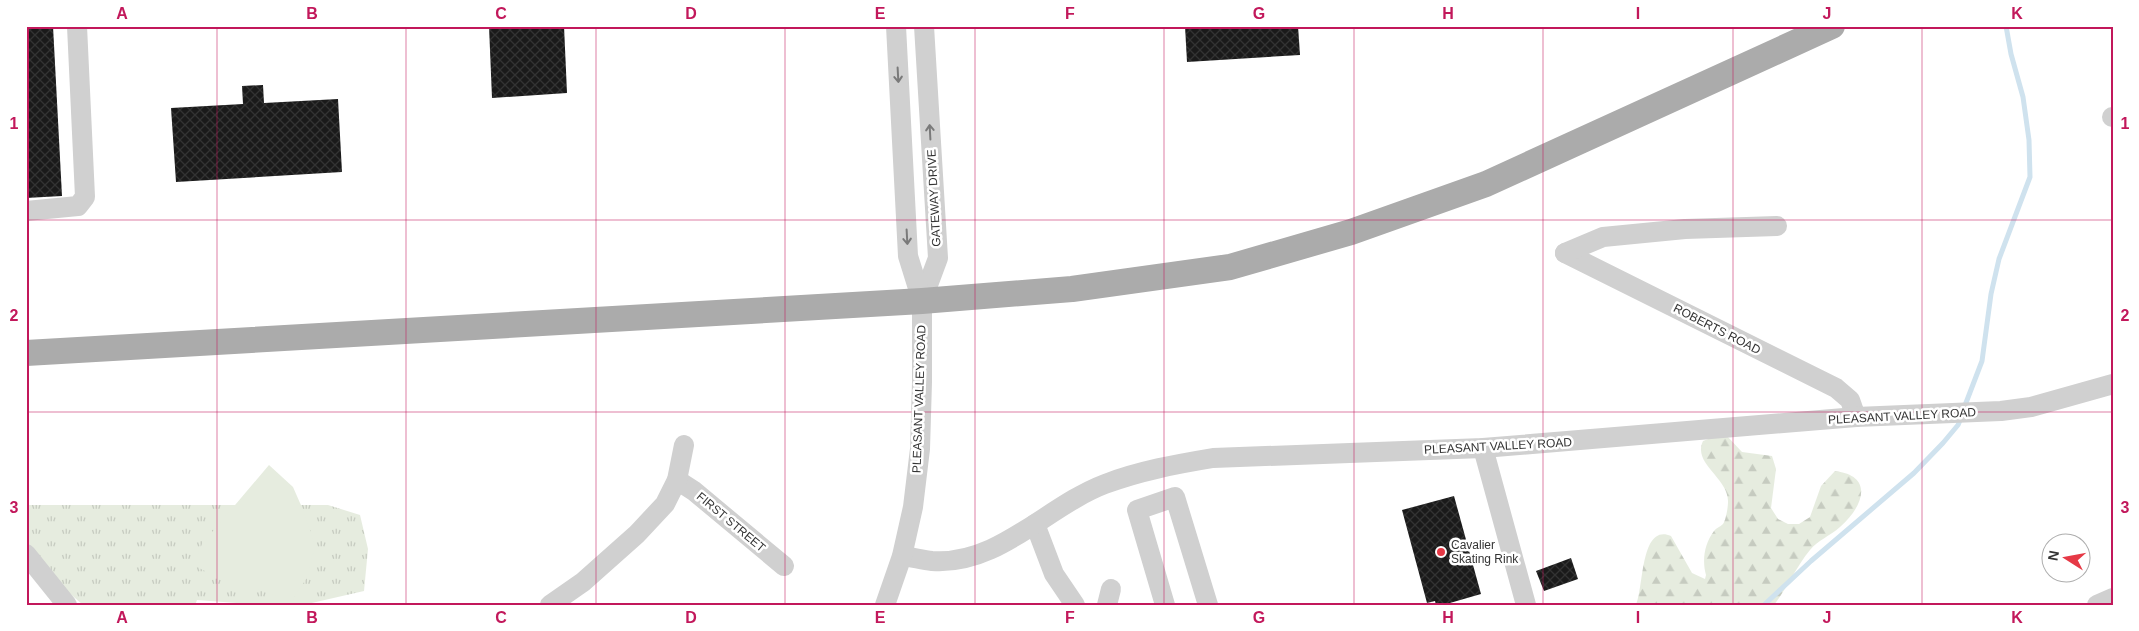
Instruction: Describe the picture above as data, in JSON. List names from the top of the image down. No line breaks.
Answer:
{"streets":{"street":["GATEWAY DRIVE","ROBERTS ROAD","PLEASANT VALLEY ROAD","FIRST STREET"]},"crossings":[["GATEWAY DRIVE","PLEASANT VALLEY ROAD"],["ROBERTS ROAD","PLEASANT VALLEY ROAD"]],"places":["Cavalier Skating Rink"],"north":"left","grid":{"columns":["A","B","C","D","E","F","G","H","I","J","K"],"rows":["1","2","3"]}}
